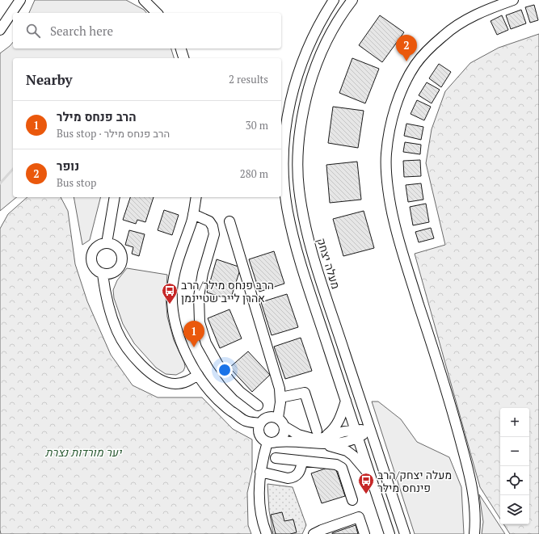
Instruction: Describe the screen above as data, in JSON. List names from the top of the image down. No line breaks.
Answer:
{"streets":{"street":["מעלה יצחק"]},"parks":["יער מורדות נצרת"],"places":{"bus stop":["הרב פנחס מילר/הרב אהרן לייב שטיינמן","מעלה יצחק/הרב פינחס מילר"]},"page":{"search":"Search here","pins":["2","1"],"heading":["Nearby","2 results"],"list":[{"mark":"1","name":"הרב פנחס מילר","note":"Bus stop · הרב פנחס מילר","value":"30 m"},{"mark":"2","name":"נופר","note":"Bus stop","value":"280 m"}],"map_buttons":["+","−"]}}
